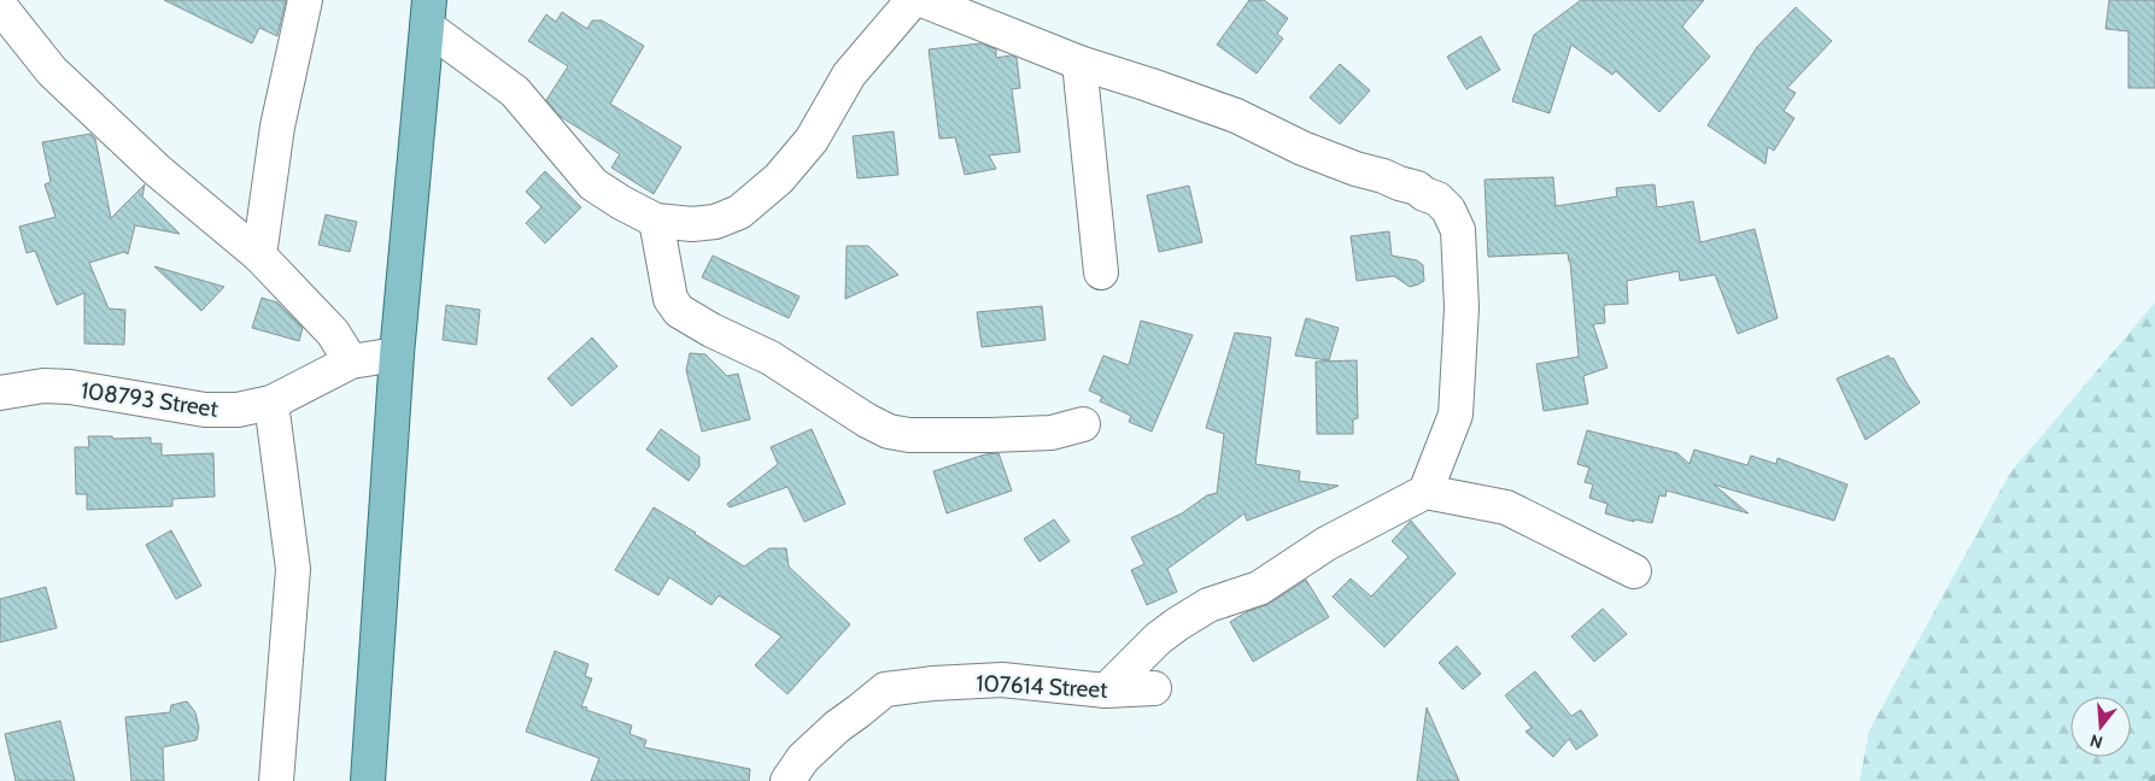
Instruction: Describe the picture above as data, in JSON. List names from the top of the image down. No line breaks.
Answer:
{"streets":{"street":["108793 Street","107614 Street"]},"north":"bottom"}
